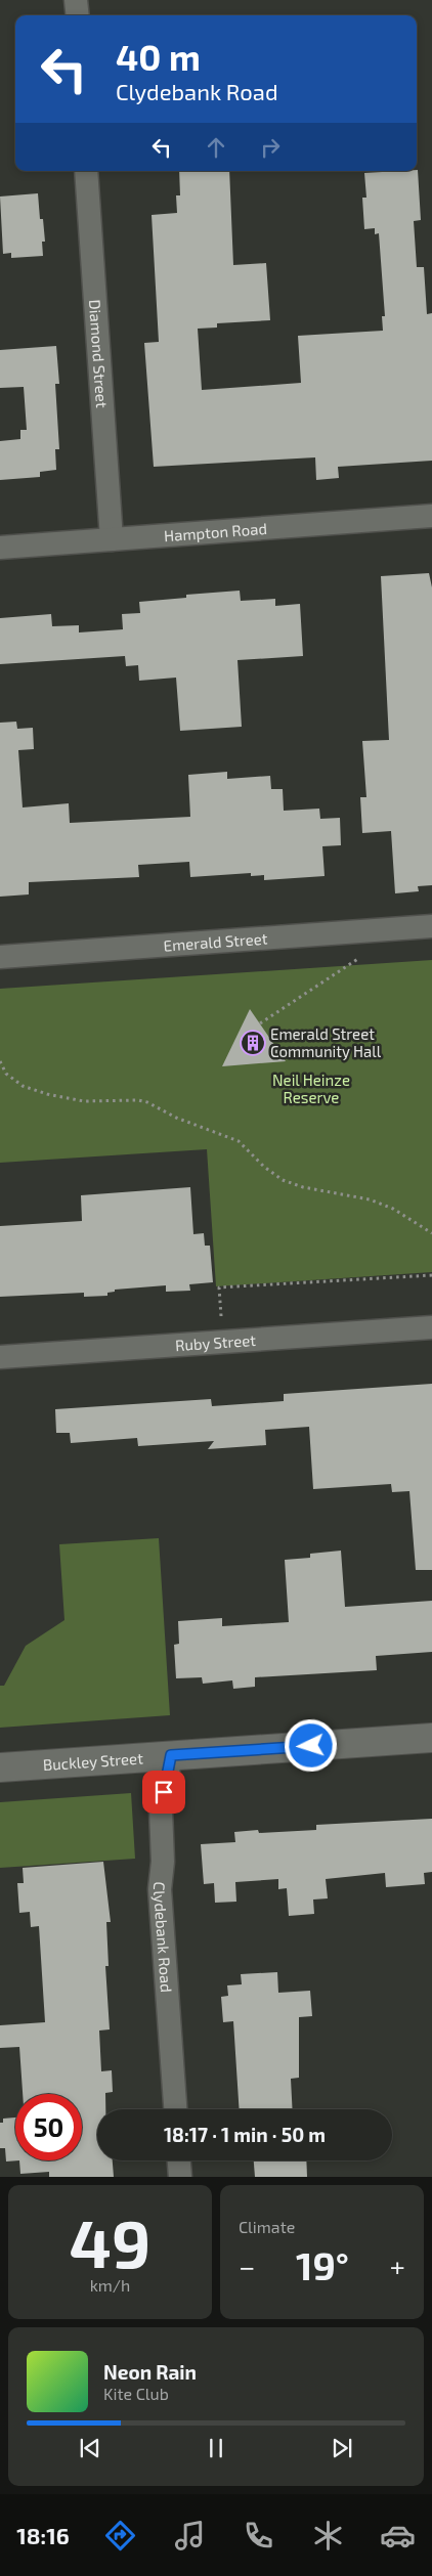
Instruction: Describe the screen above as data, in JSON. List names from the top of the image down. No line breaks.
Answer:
{"streets":{"main road":["Buckley Street"],"street":["Diamond Street","Hampton Road","Emerald Street","Ruby Street","Clydebank Road"]},"crossings":[["Diamond Street","Hampton Road"],["Buckley Street","Clydebank Road"]],"parks":["Neil Heinze Reserve"],"places":{"building":["Emerald Street Community Hall"]},"page":{"turn":["40 m","Clydebank Road"],"limit":"50","trip":"18:17 · 1 min · 50 m","tile":[["49","km/h"],"Climate"],"heat":["−","19°","+"],"song":["Neon Rain","Kite Club"],"tabs":"18:16"}}
